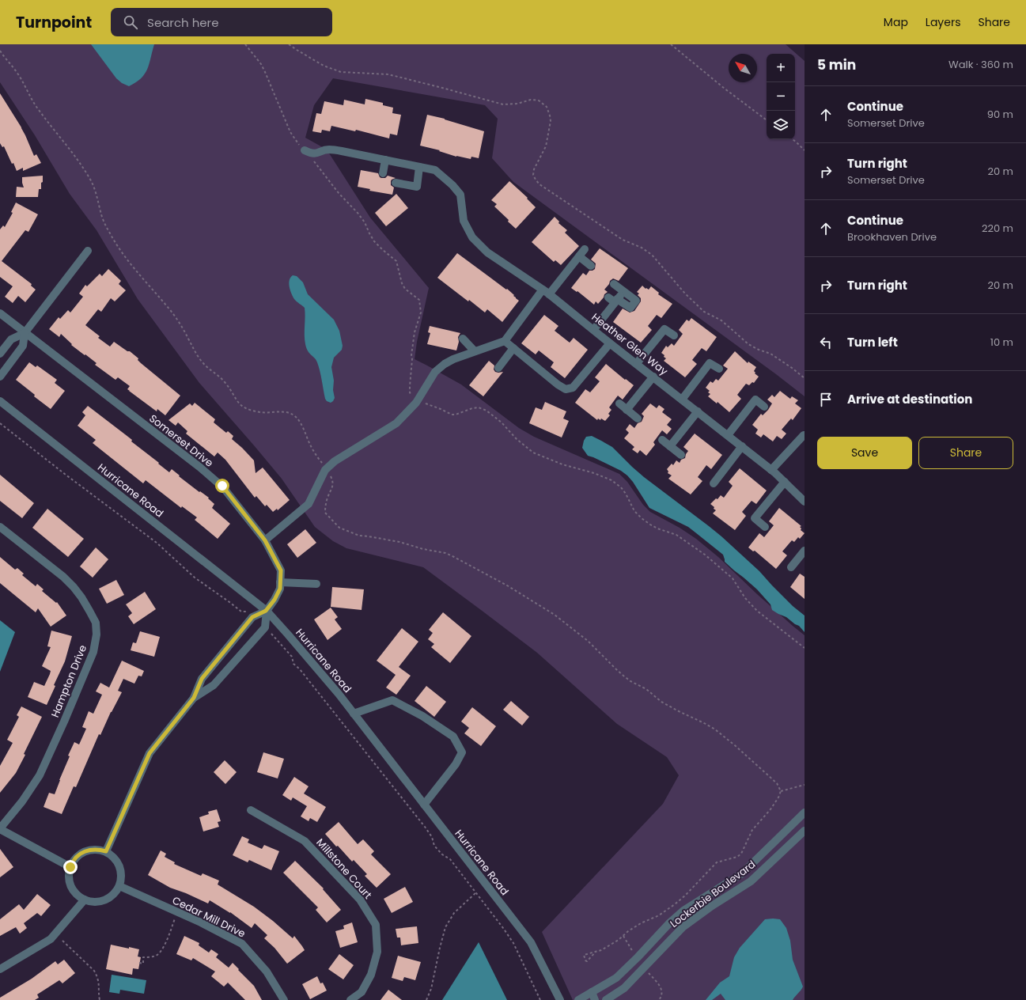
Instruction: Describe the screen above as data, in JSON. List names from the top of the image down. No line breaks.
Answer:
{"streets":{"street":["Heather Glen Way","Somerset Drive","Hurricane Road","Hampton Drive","Millstone Court","Lockerbie Boulevard","Cedar Mill Drive"]},"crossings":[["Somerset Drive","Hurricane Road"]],"north":"top left","page":{"header":"Turnpoint","search":"Search here","nav":["Map","Layers","Share"],"heading":["5 min","Walk · 360 m"],"map_buttons":["+","−"],"list":[["Continue","Somerset Drive","90 m"],["Turn right","Somerset Drive","20 m"],["Continue","Brookhaven Drive","220 m"],["Turn right","20 m"],["Turn left","10 m"],"Arrive at destination"],"buttons":["Save","Share"]}}
